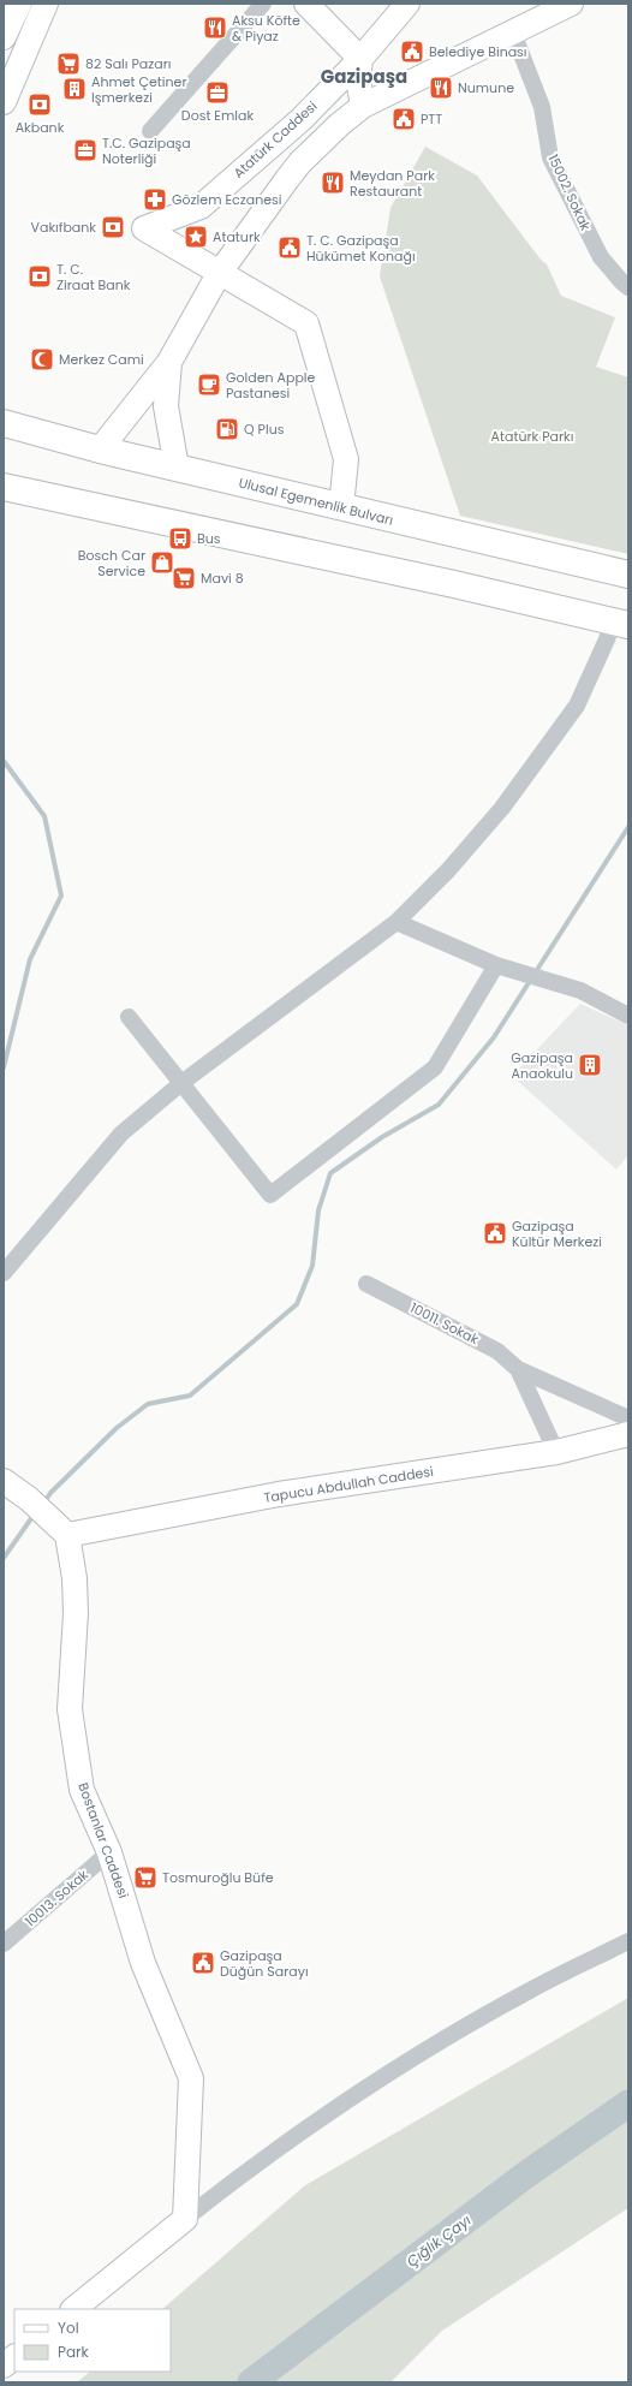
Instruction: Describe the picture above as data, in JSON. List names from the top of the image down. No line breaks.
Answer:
{"streets":{"highway":["Ulusal Egemenlik Bulvarı"],"street":["Atatürk Caddesi","15002. Sokak","10011. Sokak","Tapucu Abdullah Caddesi","Bostanlar Caddesi","10013. Sokak"]},"crossings":[["10011. Sokak","Tapucu Abdullah Caddesi"],["Tapucu Abdullah Caddesi","Bostanlar Caddesi"],["Bostanlar Caddesi","10013. Sokak"]],"districts":["Gazipaşa"],"water":["Çığlık Çayı"],"parks":["Atatürk Parkı"],"places":{"restaurant":["Aksu Köfte & Piyaz","Numune","Meydan Park Restaurant"],"public building":["Belediye Binası","PTT","T. C. Gazipaşa Hükümet Konağı","Gazipaşa Kültür Merkezi","Gazipaşa Düğün Sarayı"],"supermarket":["82 Salı Pazarı","Mavi 8","Tosmuroğlu Büfe"],"building":["Ahmet Çetiner Işmerkezi","Gazipaşa Anaokulu"],"office":["Dost Emlak","T.C. Gazipaşa Noterliği"],"bank":["Akbank","Vakıfbank","T. C. Ziraat Bank"],"pharmacy":["Gözlem Eczanesi"],"place":["Ataturk"],"mosque":["Merkez Cami"],"cafe":["Golden Apple Pastanesi"],"fuel station":["Q Plus"],"bus stop":["Bus"],"shop":["Bosch Car Service"]},"legend":["Yol","Park"]}
